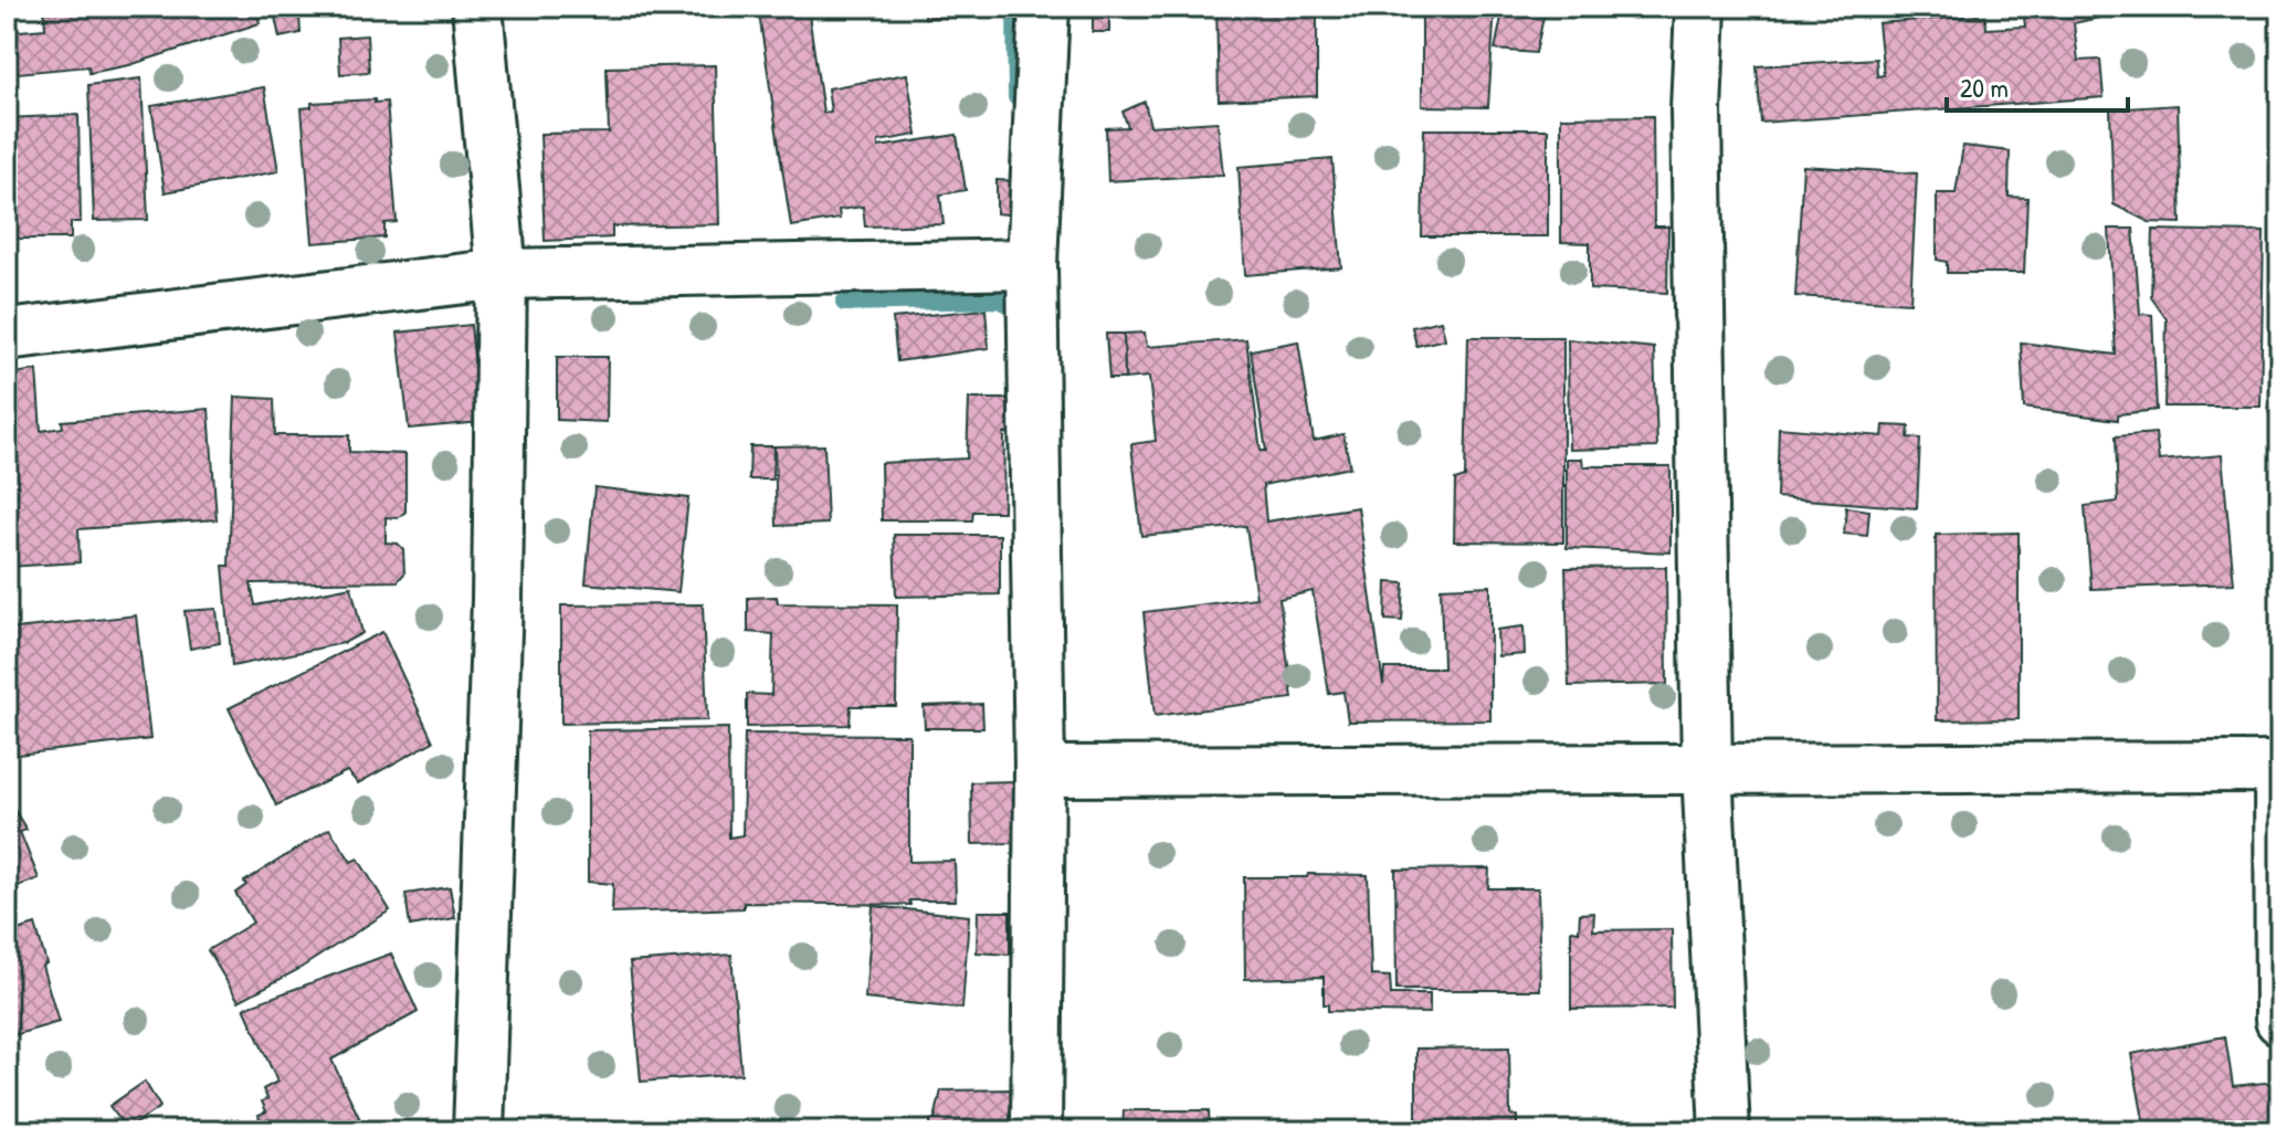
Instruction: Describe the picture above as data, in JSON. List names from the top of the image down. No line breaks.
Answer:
{"scale_bar":"20 m"}
